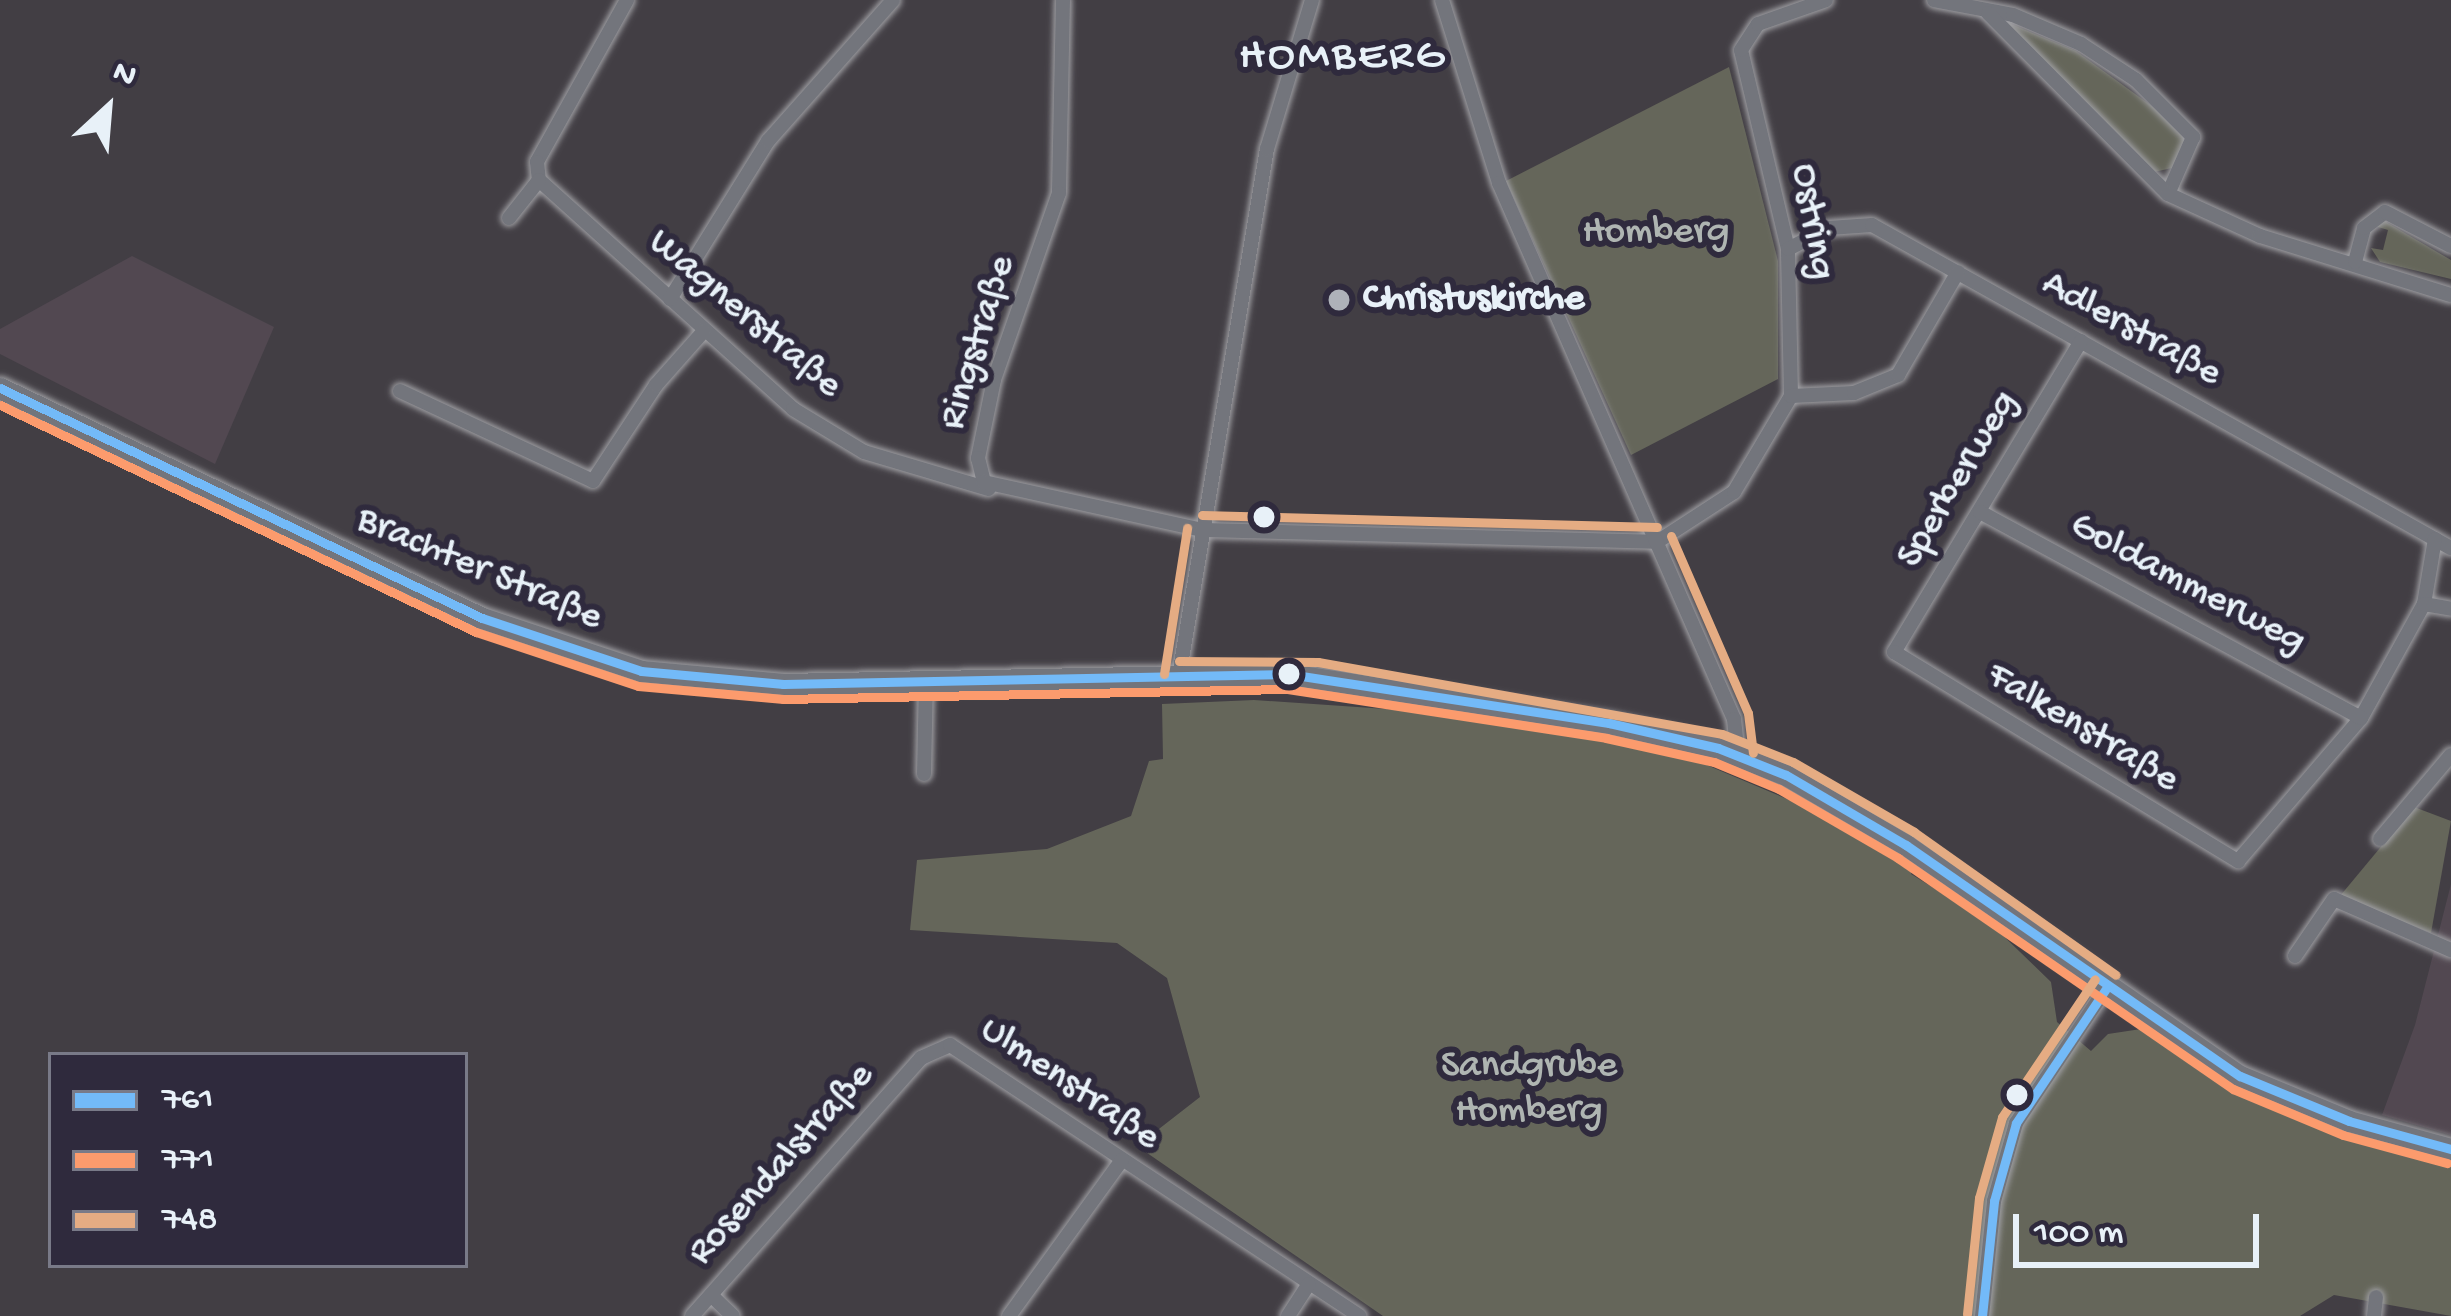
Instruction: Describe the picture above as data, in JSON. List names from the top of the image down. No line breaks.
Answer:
{"streets":{"main road":["Brachter Straße"],"street":["Ostring","Wagnerstraße","Adlerstraße","Ringstraße","Sperberweg","Goldammerweg","Falkenstraße","Ulmenstraße","Rosendalstraße"]},"crossings":[["Ostring","Adlerstraße"],["Wagnerstraße","Ringstraße"],["Adlerstraße","Sperberweg"],["Sperberweg","Goldammerweg"],["Sperberweg","Falkenstraße"],["Goldammerweg","Falkenstraße"],["Ulmenstraße","Rosendalstraße"]],"districts":["HOMBERG"],"parks":["Homberg","Sandgrube Homberg"],"places":["Christuskirche"],"lines":["transit line 761","transit line 771","transit line 748"],"legend":["761","771","748"],"scale_bar":"100 m","north":"top right"}
